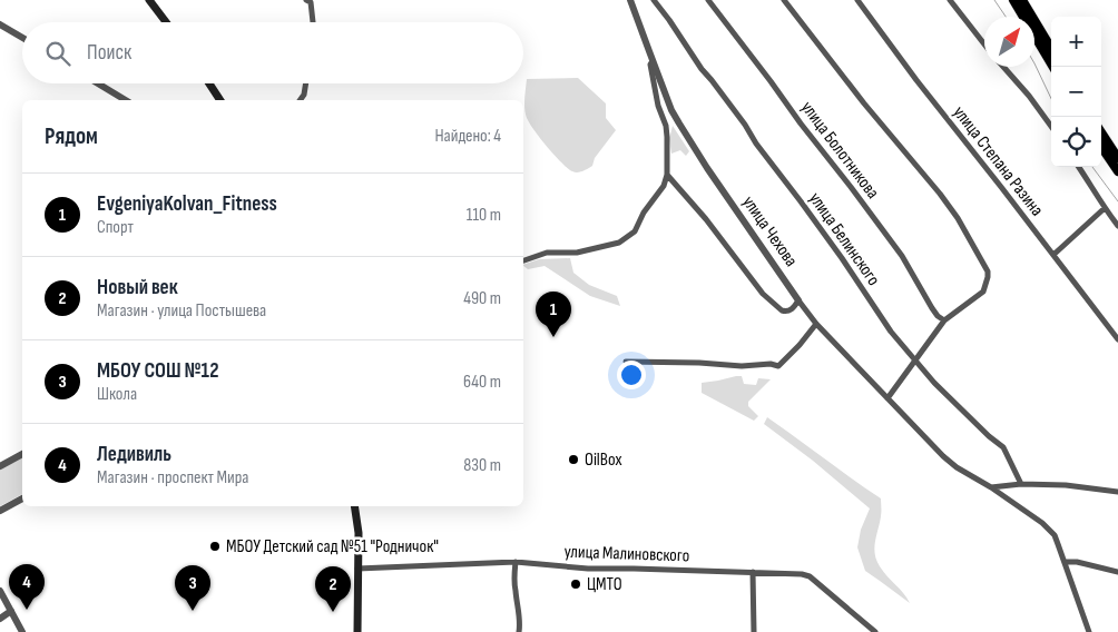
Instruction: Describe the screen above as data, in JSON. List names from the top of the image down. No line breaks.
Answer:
{"streets":{"street":["улица Болотникова","улица Степана Разина","улица Чехова","улица Белинского","улица Малиновского"]},"places":["OilBox","МБОУ Детский сад №51 \"Родничок\"","ЦМТО"],"north":"top right","page":{"map_buttons":["+","−"],"search":"Поиск","heading":["Рядом","Найдено: 4"],"list":[{"mark":"1","name":"EvgeniyaKolvan_Fitness","note":"Спорт","value":"110 m"},{"mark":"2","name":"Новый век","note":"Магазин · улица Постышева","value":"490 m"},{"mark":"3","name":"МБОУ СОШ №12","note":"Школа","value":"640 m"},{"mark":"4","name":"Ледивиль","note":"Магазин · проспект Мира","value":"830 m"}],"pins":["1","4","3","2"]}}
